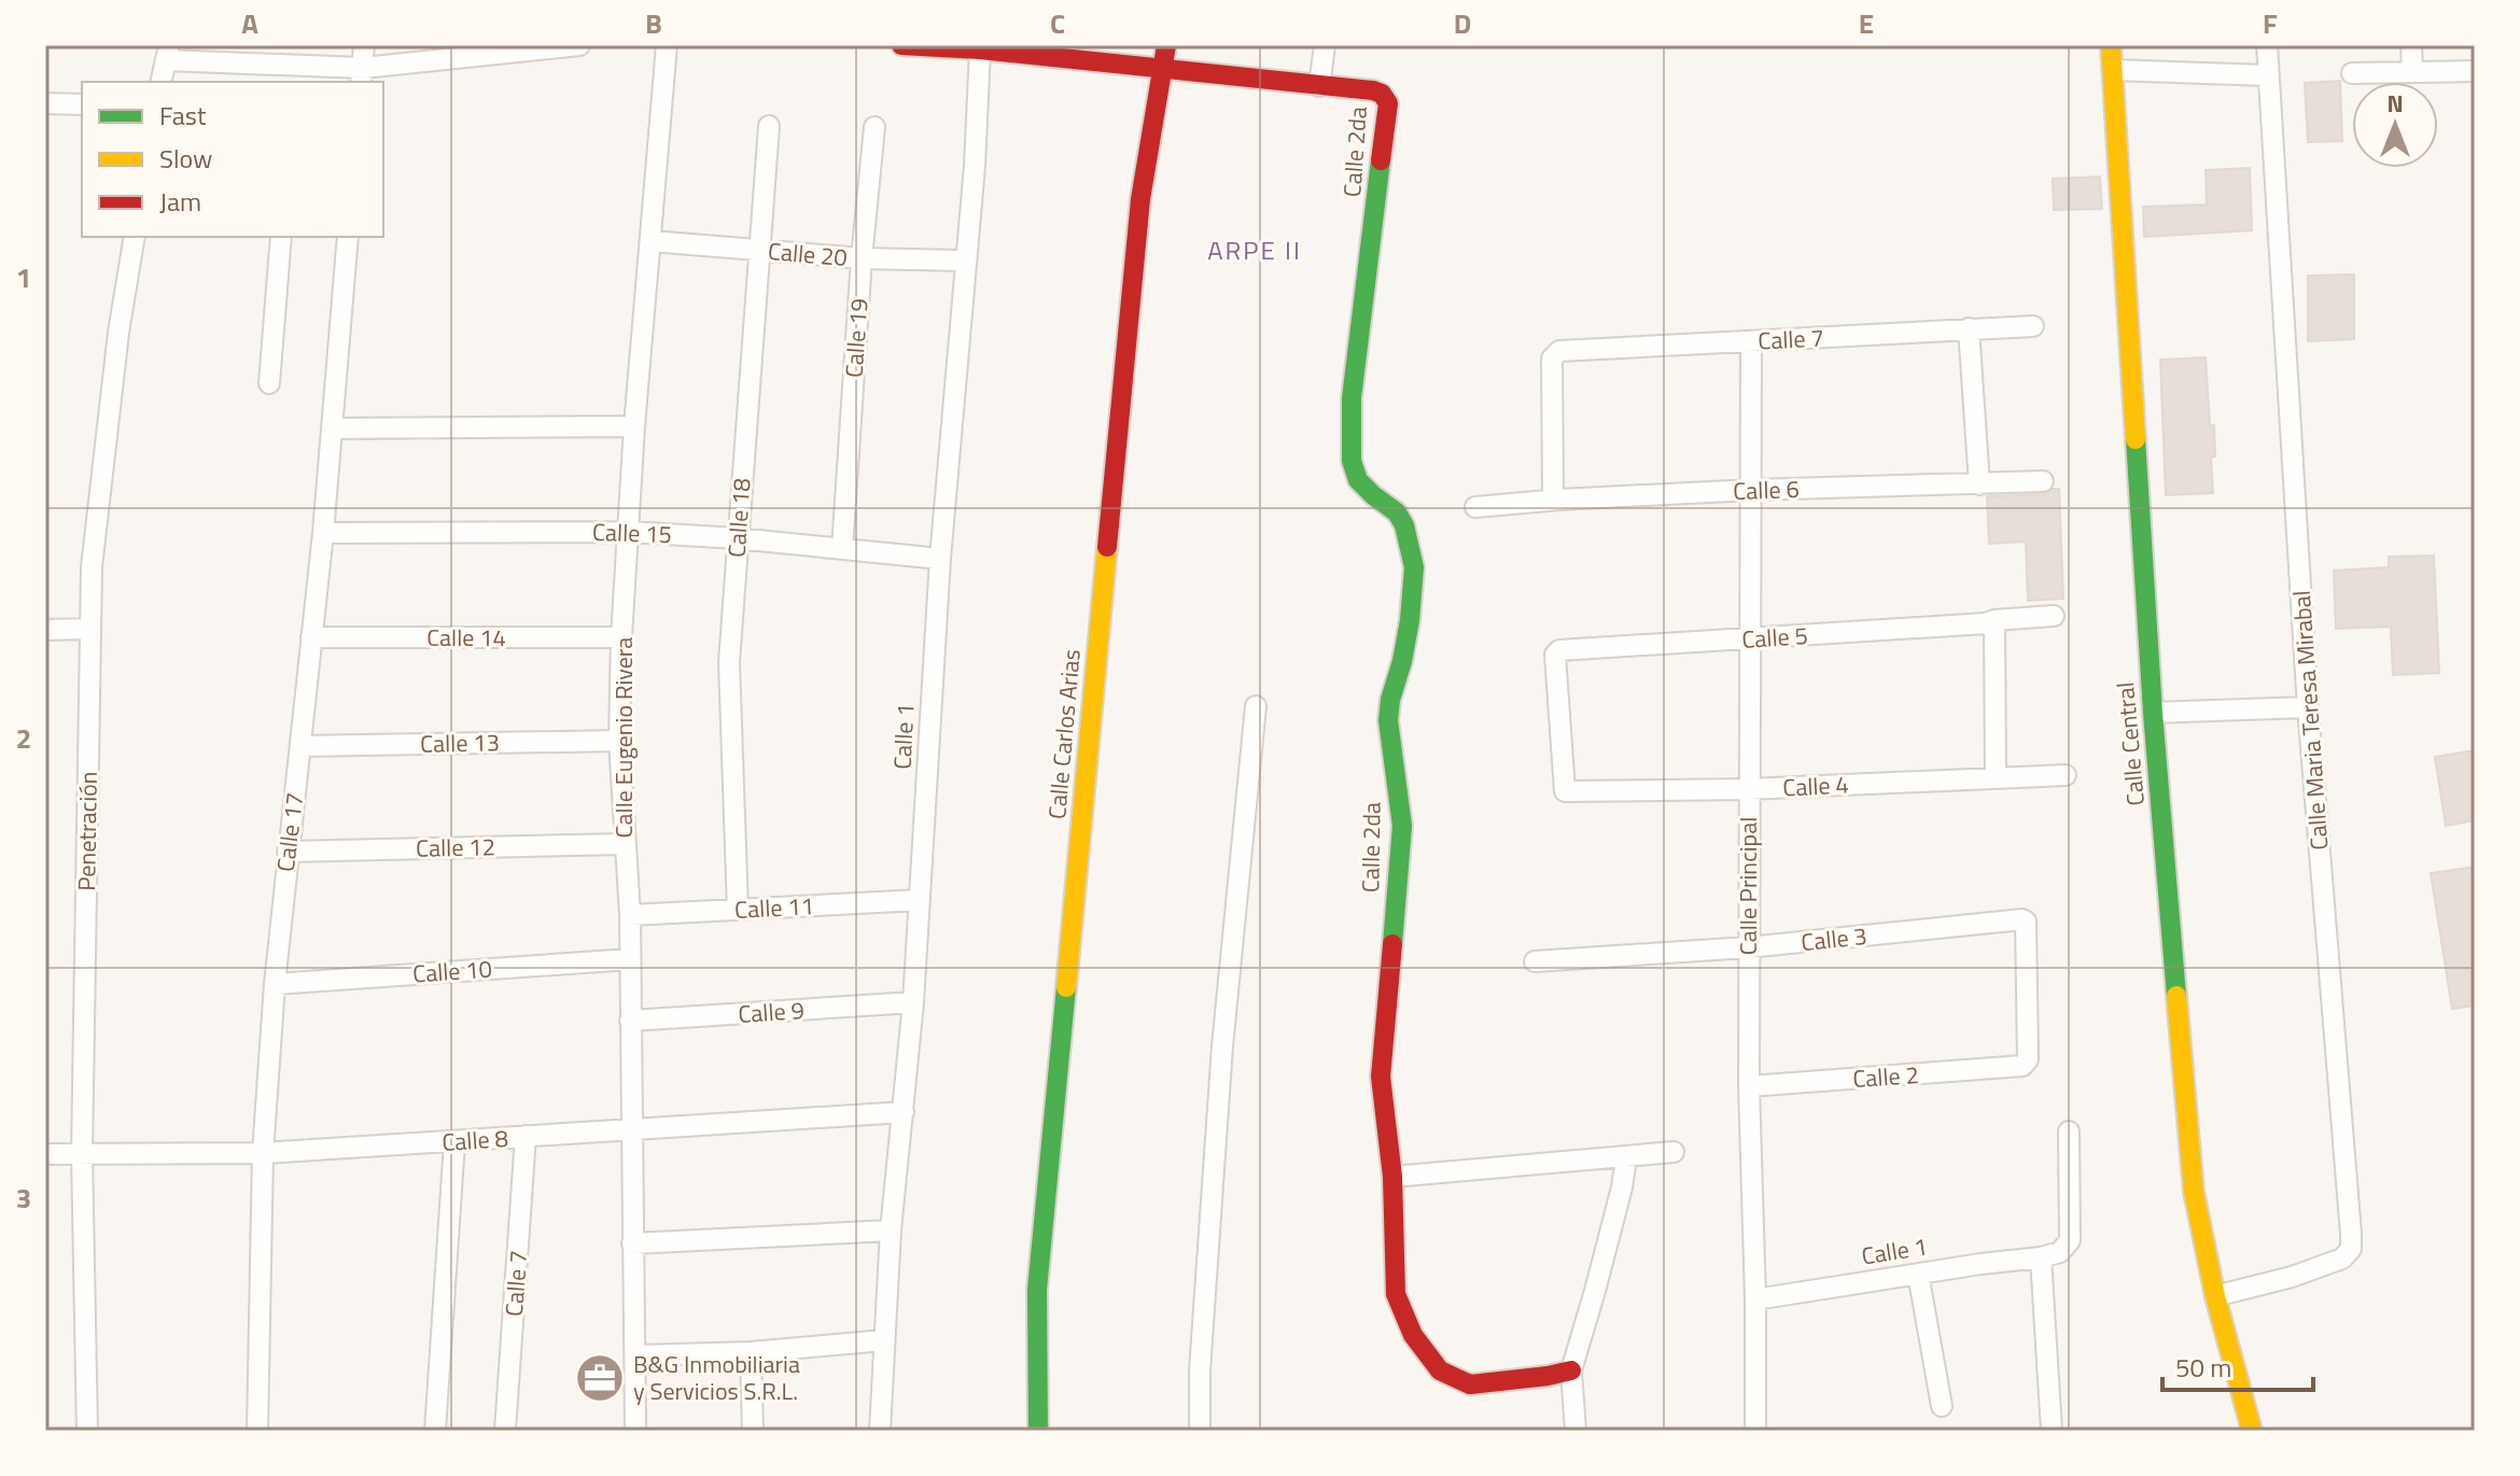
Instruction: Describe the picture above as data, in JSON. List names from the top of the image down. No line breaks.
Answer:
{"streets":{"street":["Calle 2da","Calle 20","Calle 19","Calle 7","Calle 6","Calle 18","Calle 15","Calle 14","Calle 5","Calle Maria Teresa Mirabal","Calle Carlos Arias","Calle 1","Calle Eugenio Rivera","Calle 13","Calle Central","Calle 4","Penetración","Calle 17","Calle 12","Calle Principal","Calle 11","Calle 3","Calle 10","Calle 9","Calle 2","Calle 8"]},"crossings":[["Calle 20","Calle 19"],["Calle 20","Calle 18"],["Calle 20","Calle 1"],["Calle 20","Calle Eugenio Rivera"],["Calle 19","Calle 15"],["Calle 7","Calle 6"],["Calle 7","Calle Principal"],["Calle 7","Calle 8"],["Calle 6","Calle Principal"],["Calle 18","Calle 15"],["Calle 18","Calle 11"],["Calle 15","Calle 1"],["Calle 15","Calle Eugenio Rivera"],["Calle 15","Calle 17"],["Calle 14","Calle Eugenio Rivera"],["Calle 14","Calle 17"],["Calle 5","Calle 4"],["Calle 5","Calle Principal"],["Calle Maria Teresa Mirabal","Calle Central"],["Calle 1","Calle Principal"],["Calle 1","Calle 11"],["Calle 1","Calle 9"],["Calle 1","Calle 8"],["Calle Eugenio Rivera","Calle 13"],["Calle Eugenio Rivera","Calle 12"],["Calle Eugenio Rivera","Calle 11"],["Calle Eugenio Rivera","Calle 10"],["Calle Eugenio Rivera","Calle 9"],["Calle Eugenio Rivera","Calle 8"],["Calle 13","Calle 17"],["Calle 4","Calle Principal"],["Penetración","Calle 8"],["Calle 17","Calle 12"],["Calle 17","Calle 10"],["Calle 17","Calle 8"],["Calle Principal","Calle 3"],["Calle Principal","Calle 2"],["Calle 3","Calle 2"]],"districts":["ARPE II"],"places":{"office":["B&G Inmobiliaria y Servicios S.R.L."]},"legend":["Fast","Slow","Jam"],"scale_bar":"50 m","north":"top","grid":{"columns":["A","B","C","D","E","F"],"rows":["1","2","3"]}}
